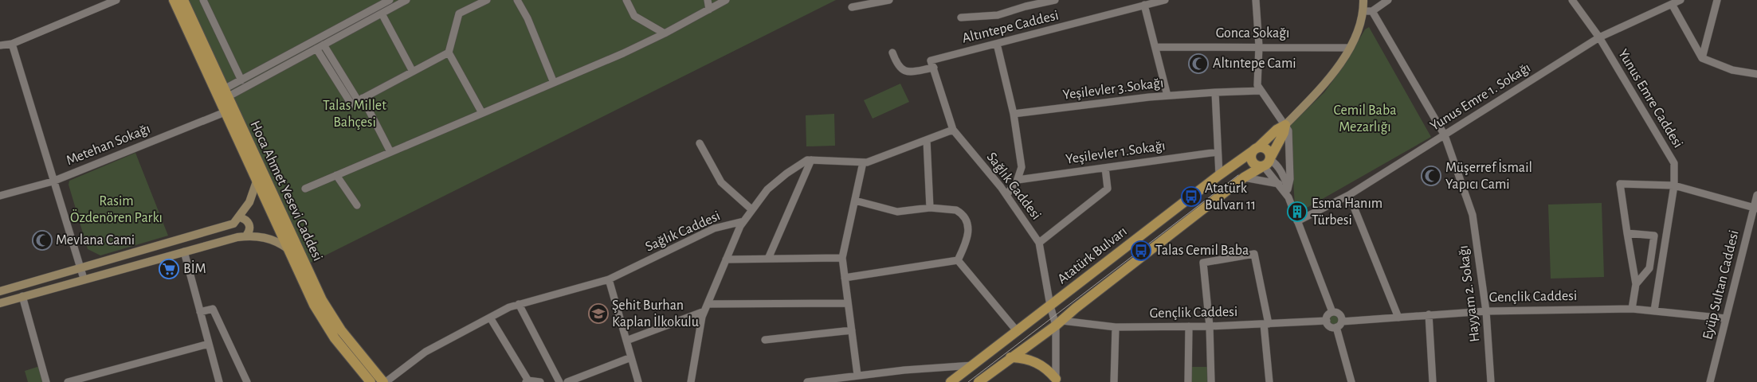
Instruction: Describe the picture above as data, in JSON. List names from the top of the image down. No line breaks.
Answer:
{"streets":{"main road":["Hoca Ahmet Yesevi Caddesi","Atatürk Bulvarı"],"street":["Altıntepe Caddesi","Gonca Sokağı","Yeşilevler 3.Sokağı","Yunus Emre 1. Sokağı","Yunus Emre Caddesi","Metehan Sokağı","Yeşilevler 1.Sokağı","Sağlık Caddesi","Eyüp Sultan Caddesi","Hayyam 2. Sokağı","Gençlik Caddesi"]},"crossings":[["Gonca Sokağı","Atatürk Bulvarı"],["Yunus Emre 1. Sokağı","Yunus Emre Caddesi"],["Yunus Emre 1. Sokağı","Hayyam 2. Sokağı"],["Yunus Emre Caddesi","Gençlik Caddesi"],["Metehan Sokağı","Hoca Ahmet Yesevi Caddesi"],["Sağlık Caddesi","Hoca Ahmet Yesevi Caddesi"],["Sağlık Caddesi","Atatürk Bulvarı"],["Sağlık Caddesi","Gençlik Caddesi"],["Atatürk Bulvarı","Gençlik Caddesi"],["Eyüp Sultan Caddesi","Gençlik Caddesi"],["Hayyam 2. Sokağı","Gençlik Caddesi"]],"parks":["Talas Millet Bahçesi","Cemil Baba Mezarlığı","Rasim Özdenören Parkı"],"places":{"mosque":["Altıntepe Cami","Müşerref İsmail Yapıcı Cami","Mevlana Cami"],"bus stop":["Atatürk Bulvarı 11","Talas Cemil Baba"],"building":["Esma Hanım Türbesi"],"supermarket":["BİM"],"school or university":["Şehit Burhan Kaplan İlkokulu"]}}
